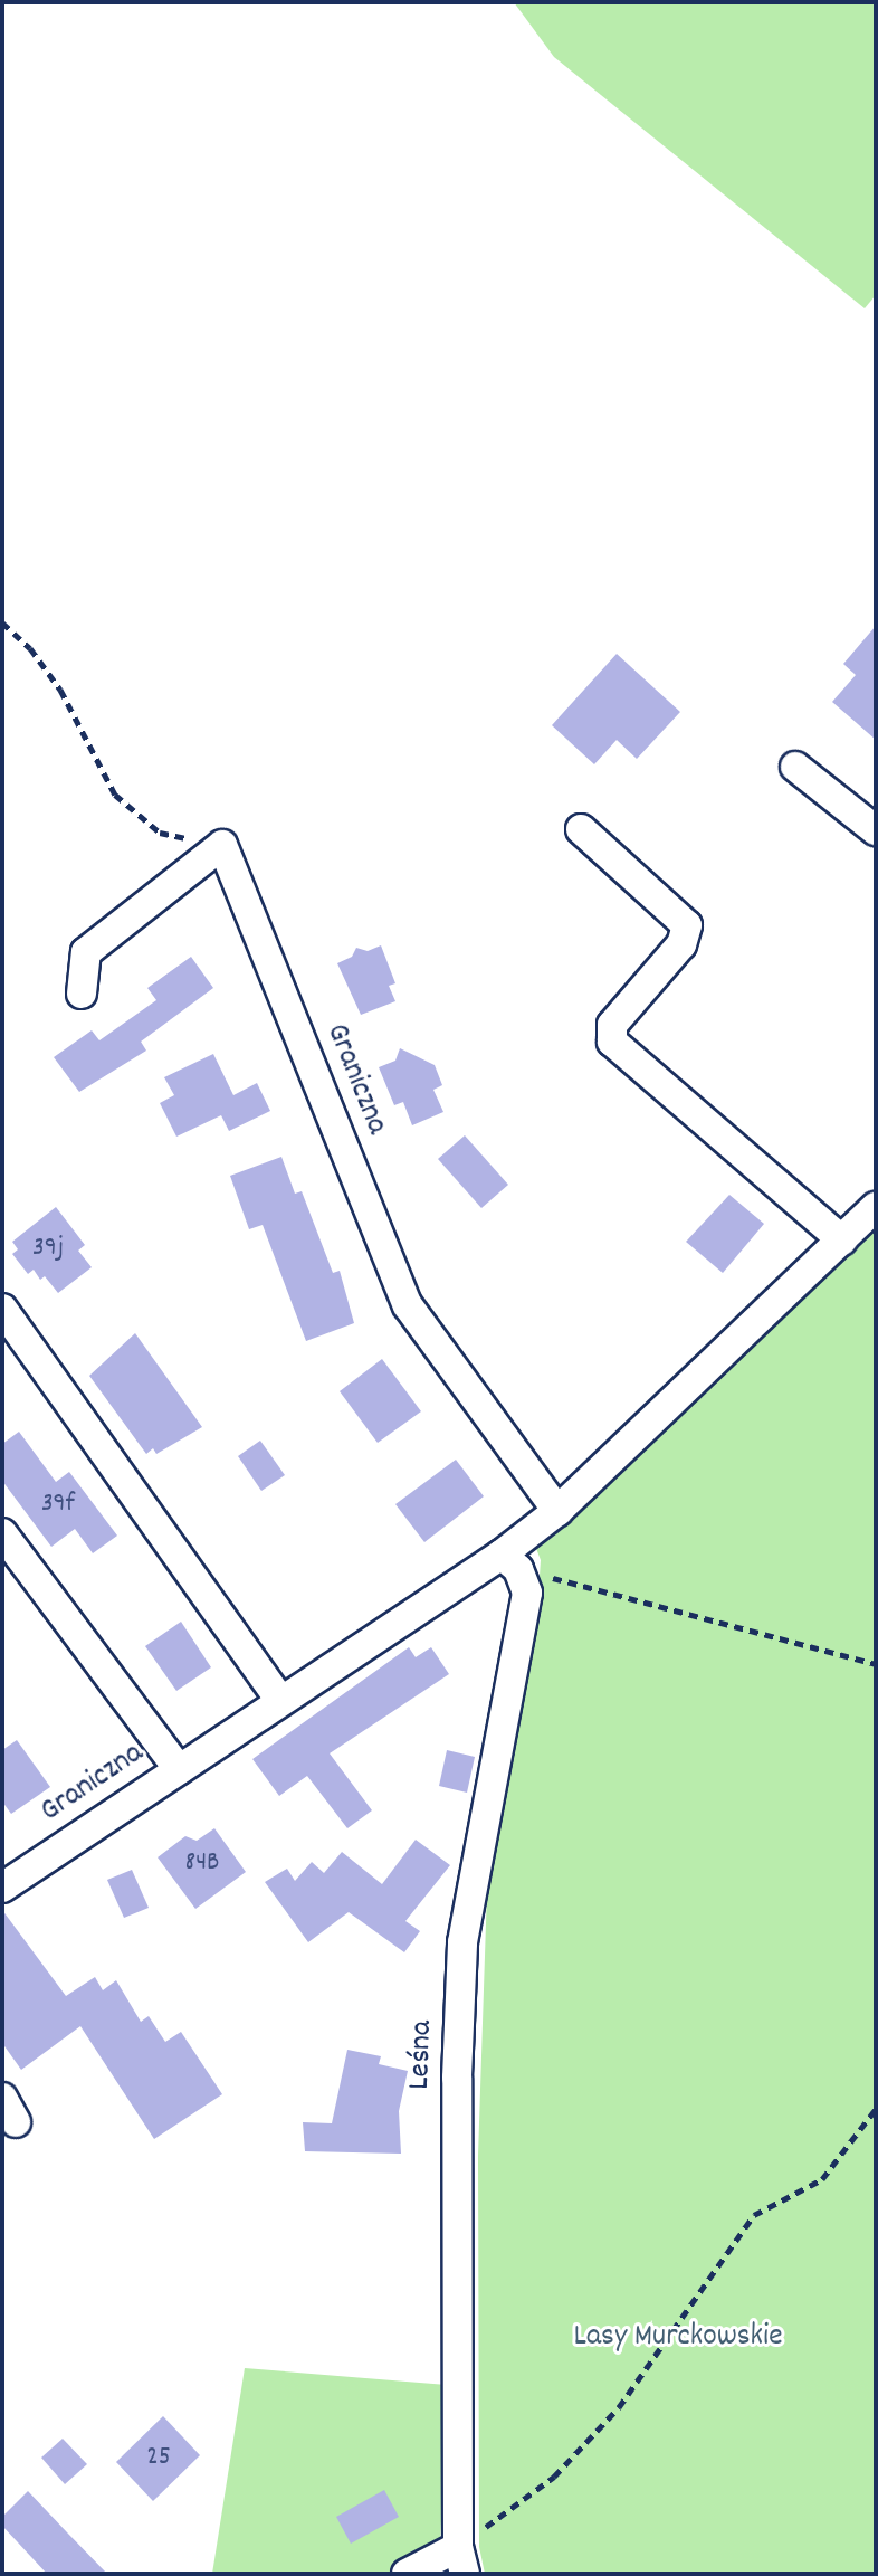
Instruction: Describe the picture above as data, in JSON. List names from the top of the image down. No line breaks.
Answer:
{"streets":{"street":["Graniczna","Leśna"]},"crossings":[["Graniczna","Leśna"]],"parks":["Lasy Murckowskie"],"house_numbers":["39j","39f","84B","25"]}
